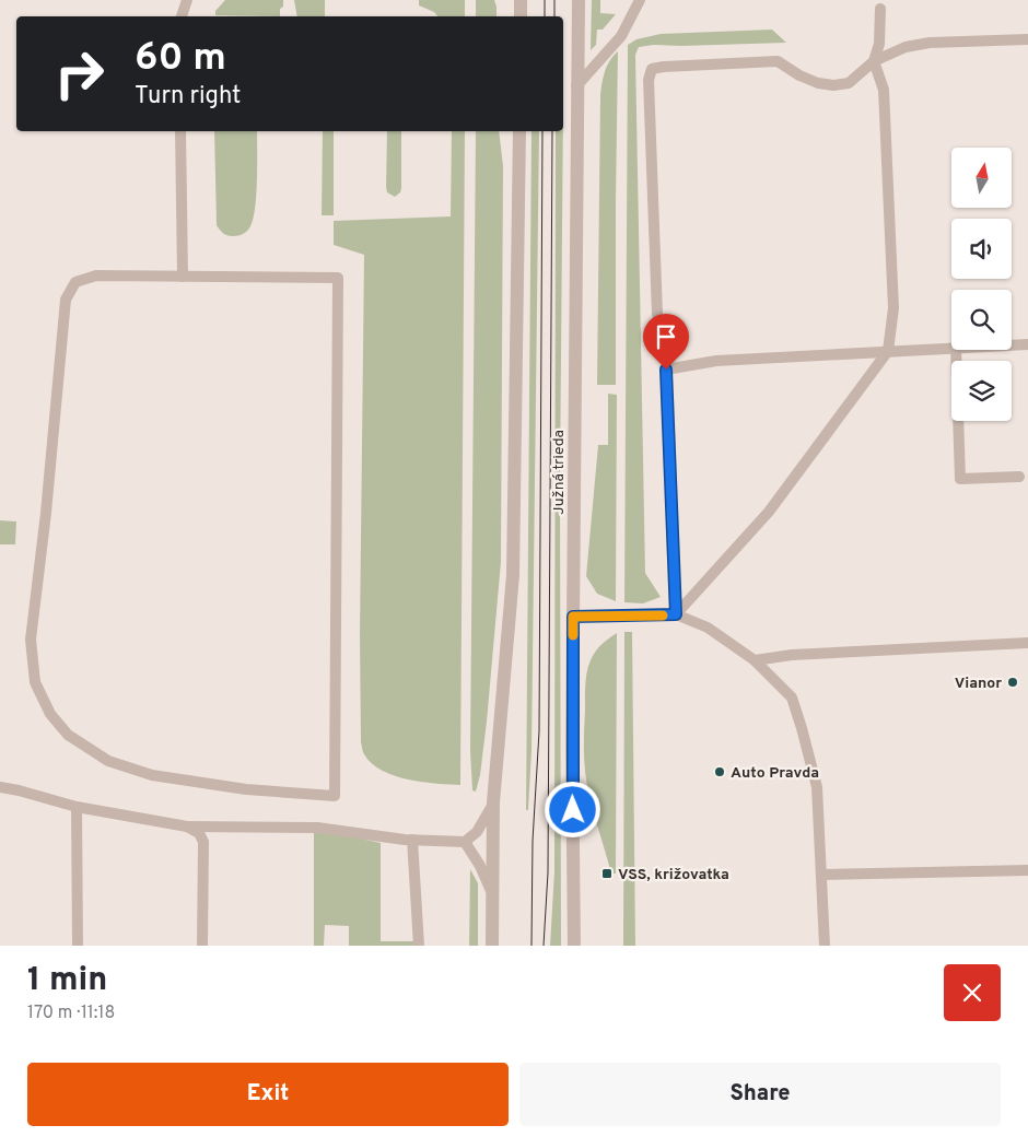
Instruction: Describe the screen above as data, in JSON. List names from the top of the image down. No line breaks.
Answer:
{"streets":{"street":["Južná trieda"]},"places":{"other":["Vianor","Auto Pravda"],"transit":["VSS, križovatka"]},"north":"top","page":{"turn":["60 m","Turn right"],"heading":["1 min","170 m · 11:18"],"buttons":["Exit","Share"]}}
